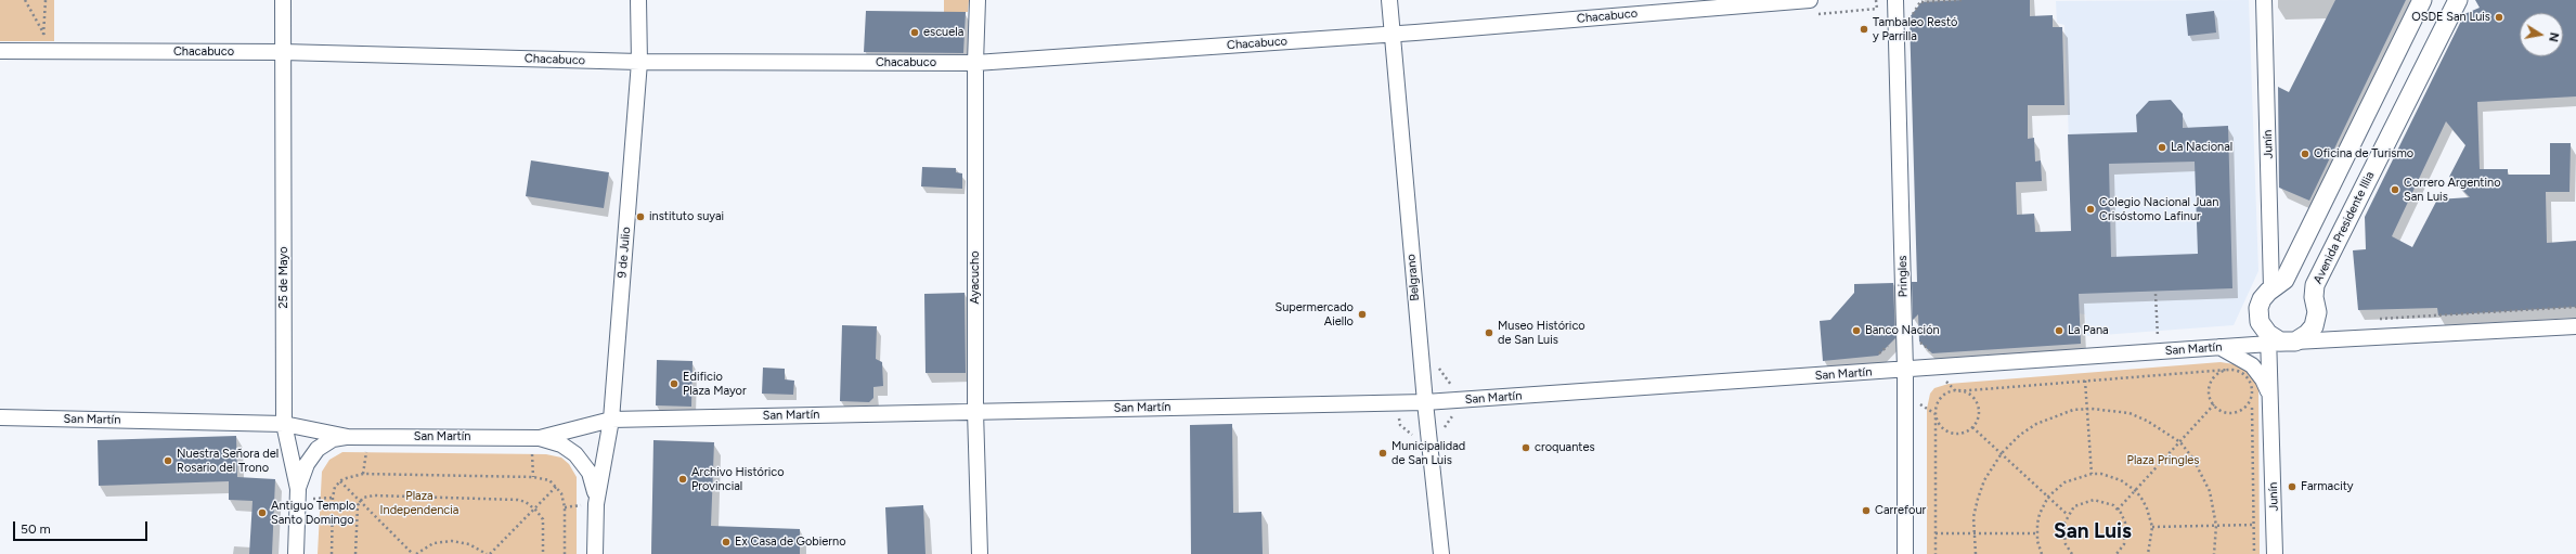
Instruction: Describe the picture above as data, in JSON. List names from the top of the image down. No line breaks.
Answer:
{"streets":{"street":["Chacabuco","Junín","Avenida Presidente Illia","9 de Julio","Pringles","25 de Mayo","Ayacucho","Belgrano","San Martín"]},"crossings":[["Chacabuco","9 de Julio"],["Chacabuco","25 de Mayo"],["Chacabuco","Ayacucho"],["Chacabuco","Belgrano"],["Junín","Avenida Presidente Illia"],["Junín","San Martín"],["Avenida Presidente Illia","San Martín"],["9 de Julio","San Martín"],["Pringles","San Martín"],["25 de Mayo","San Martín"],["Ayacucho","San Martín"],["Belgrano","San Martín"]],"districts":["San Luis"],"parks":["Plaza Pringles","Plaza Independencia"],"places":["OSDE San Luis","Tambaleo Restó y Parrilla","escuela","La Nacional","Oficina de Turismo","Correro Argentino San Luis","Colegio Nacional Juan Crisóstomo Lafinur","instituto suyai","Supermercado Aiello","Banco Nación","La Pana","Museo Histórico de San Luis","Edificio Plaza Mayor","croquantes","Municipalidad de San Luis","Nuestra Señora del Rosario del Trono","Archivo Histórico Provincial","Farmacity","Carrefour","Antiguo Templo Santo Domingo","Ex Casa de Gobierno"],"scale_bar":"50 m","north":"right"}
